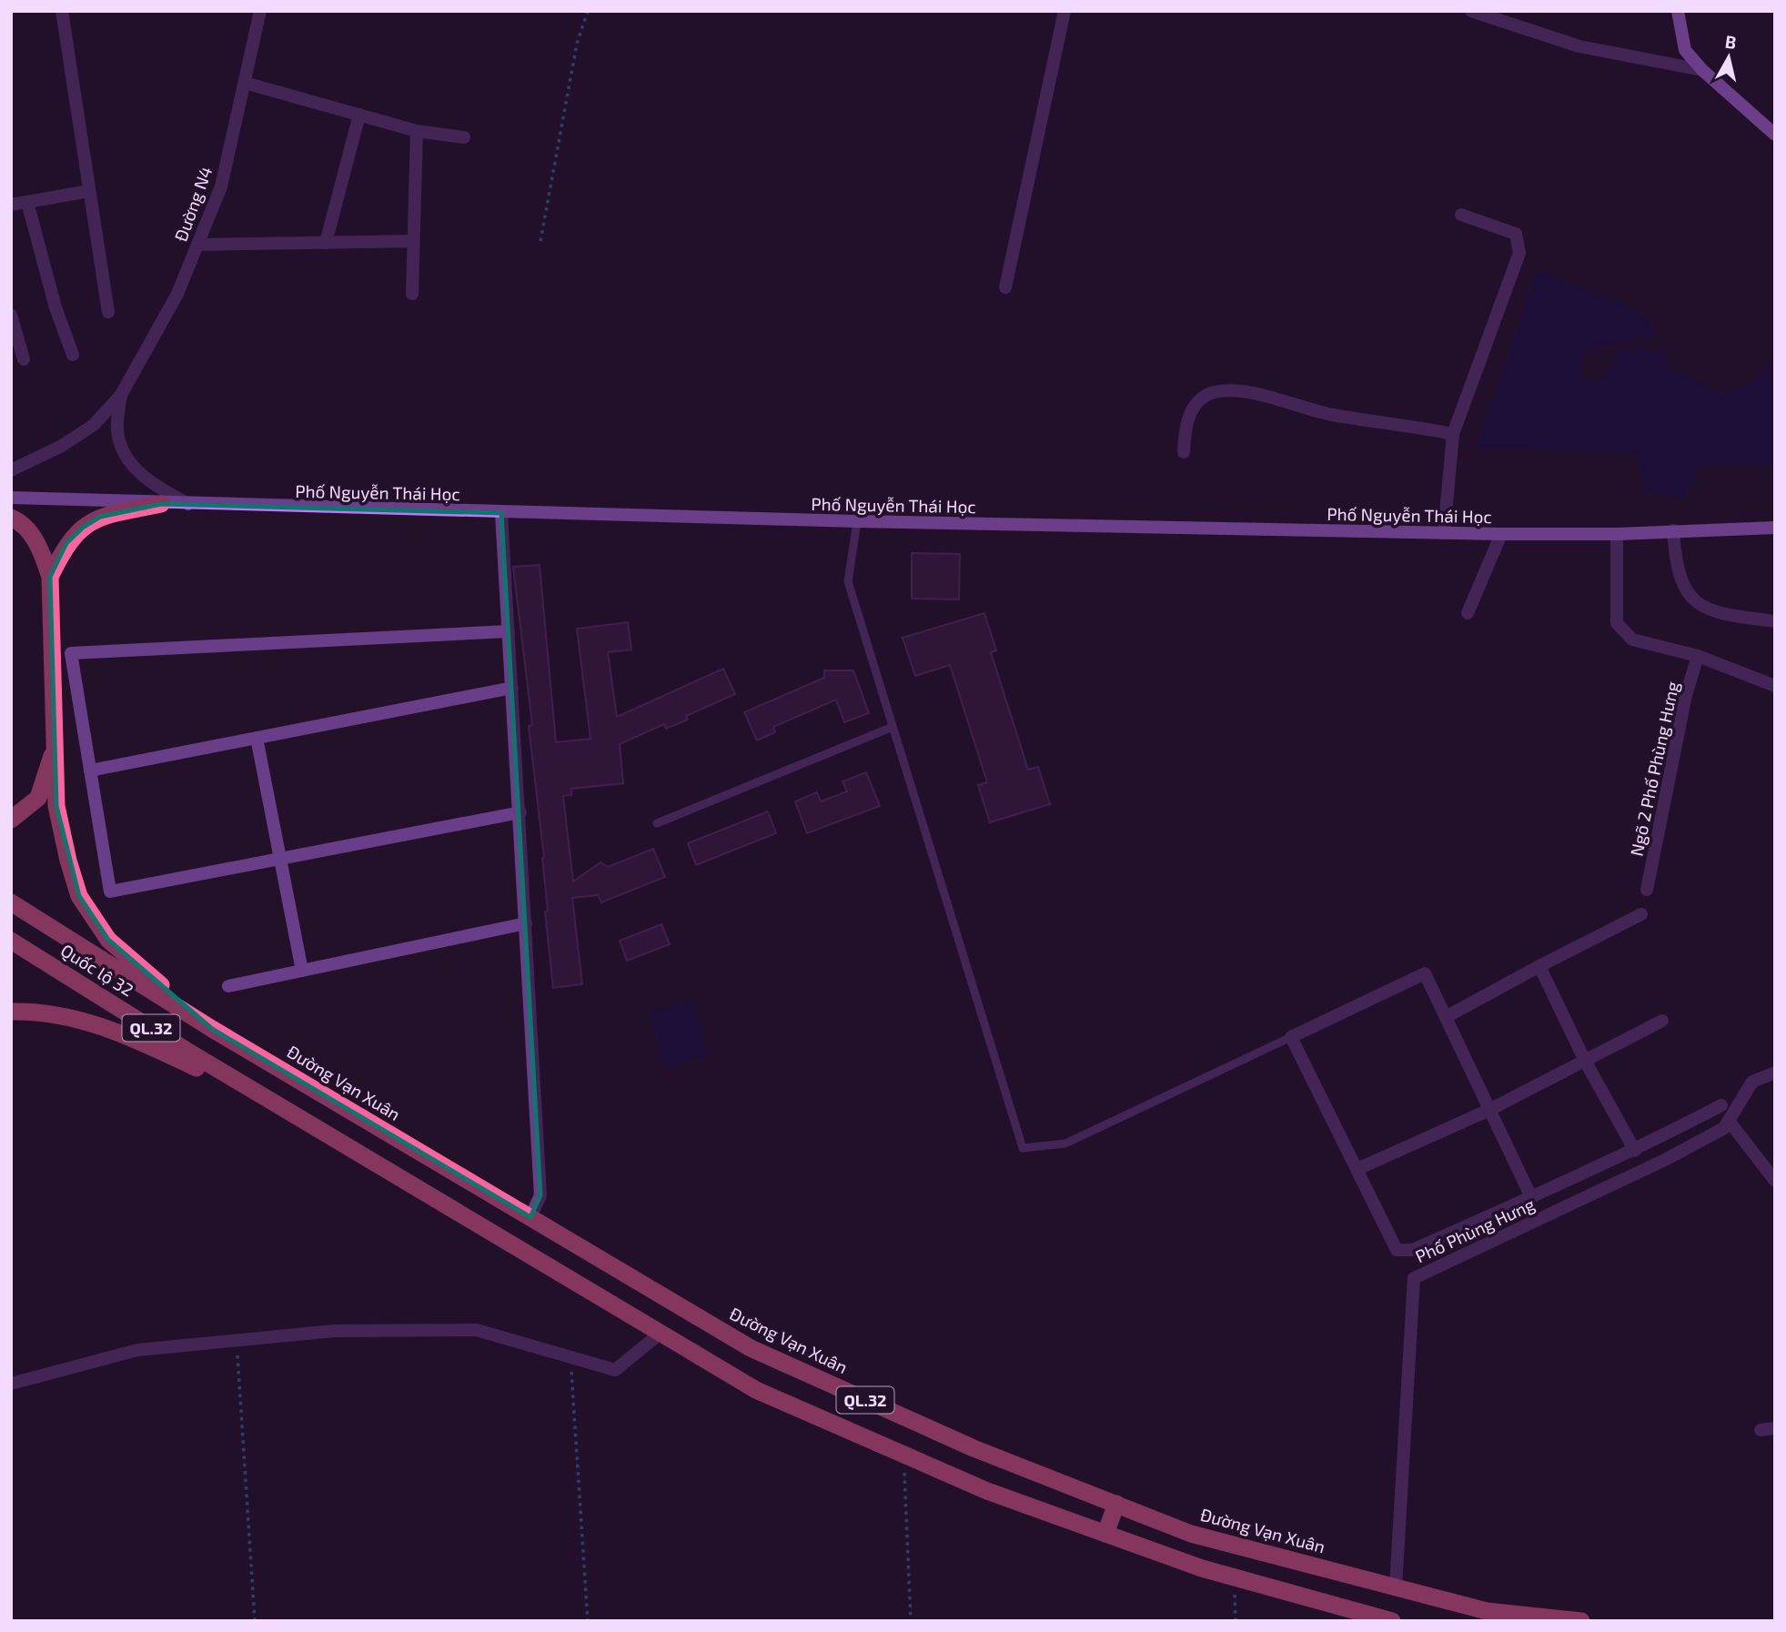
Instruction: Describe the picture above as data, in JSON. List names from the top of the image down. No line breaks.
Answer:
{"streets":{"highway":["Quốc lộ 32","QL.32","Đường Vạn Xuân"],"main road":["Phố Nguyễn Thái Học"],"street":["Đường N4","Ngõ 2 Phố Phùng Hưng","Phố Phùng Hưng"]},"crossings":[["Quốc lộ 32","QL.32"],["Quốc lộ 32","Đường Vạn Xuân"],["Đường Vạn Xuân","Phố Phùng Hưng"]],"north":"top"}
